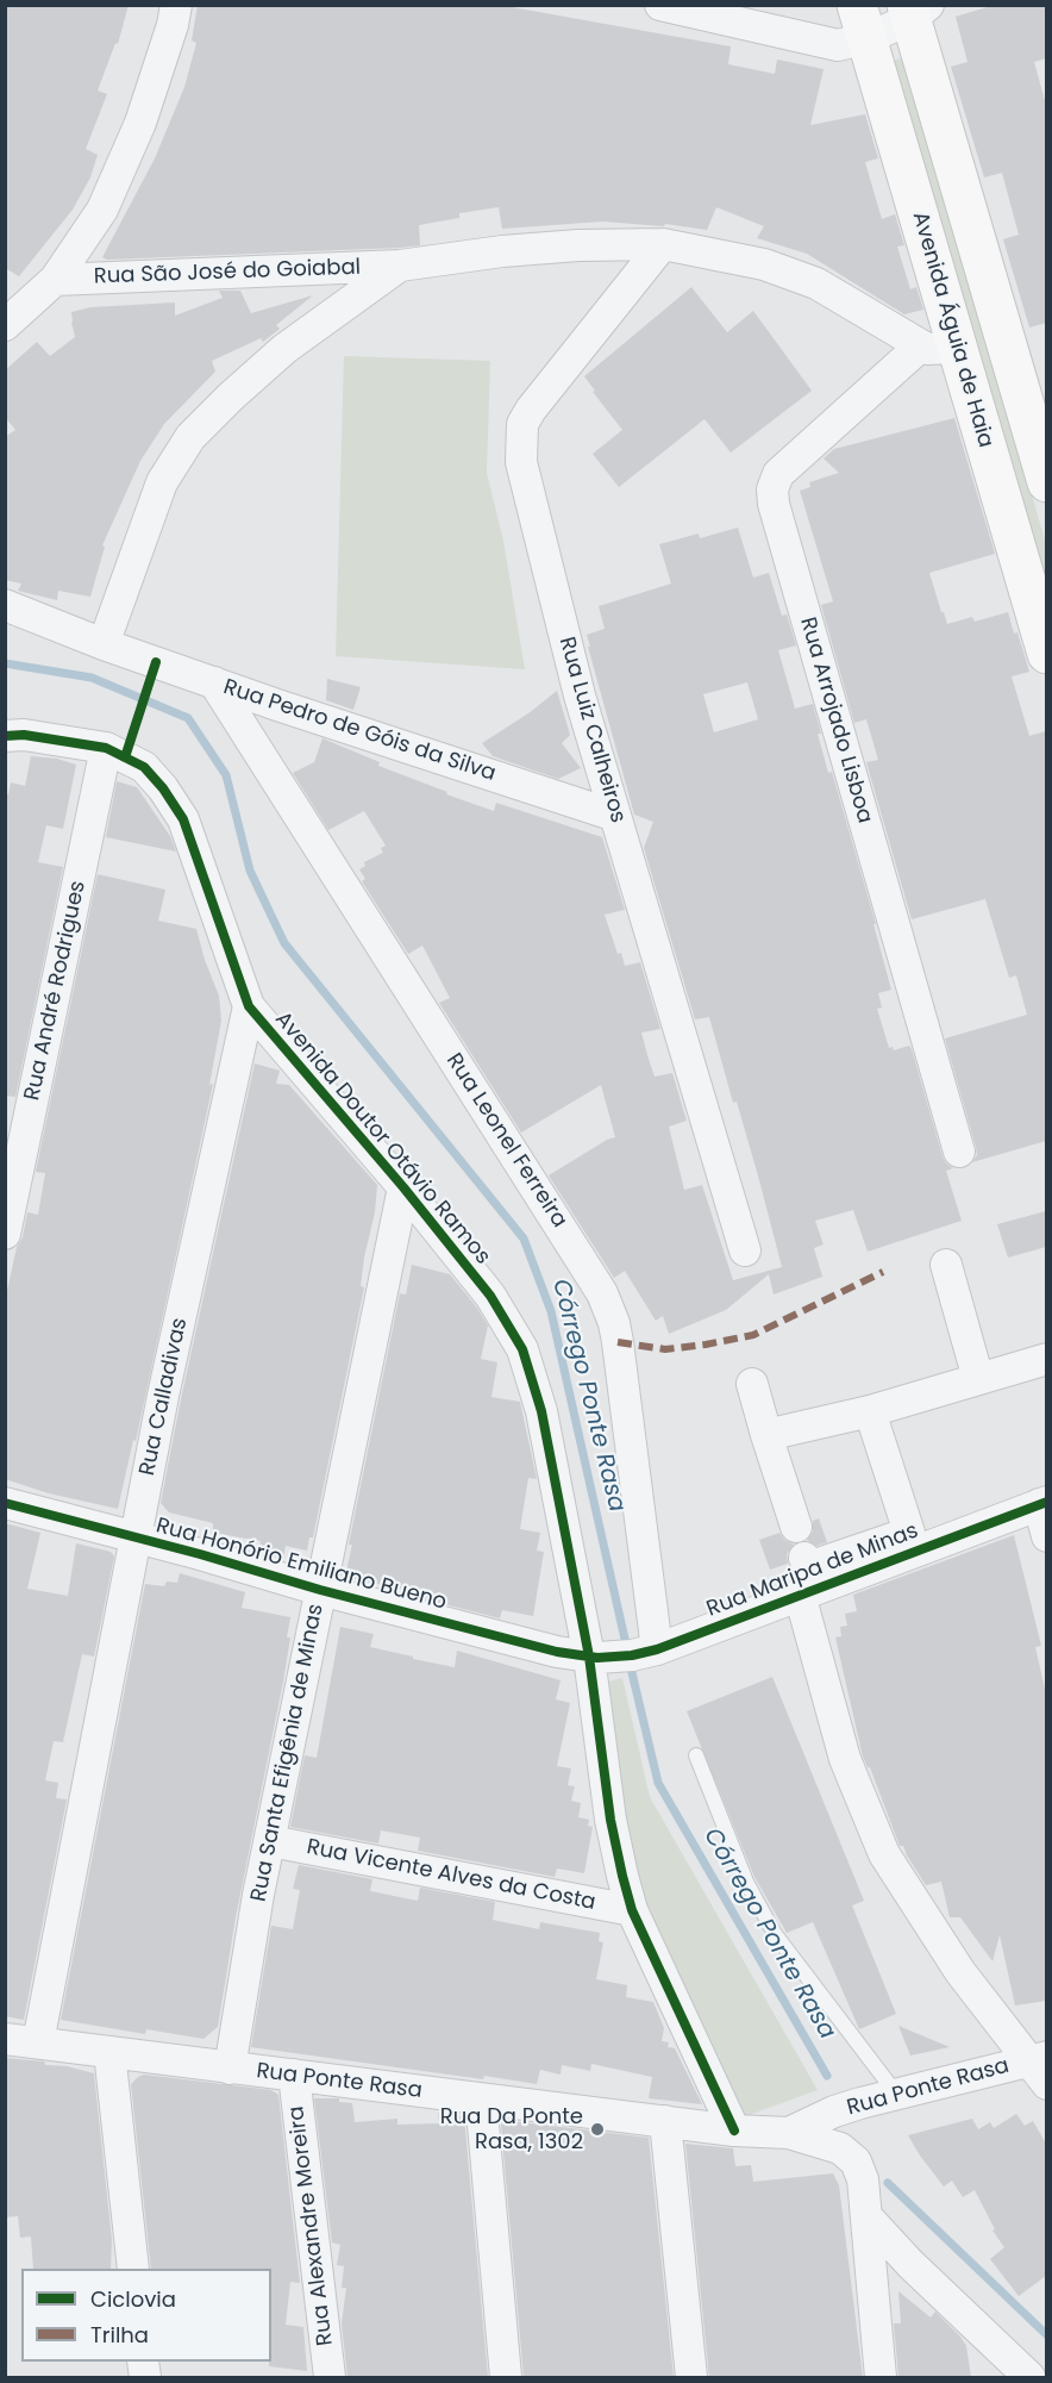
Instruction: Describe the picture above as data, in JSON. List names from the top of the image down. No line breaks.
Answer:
{"streets":{"main road":["Avenida Águia de Haia"],"street":["Rua São José do Goiabal","Rua Arrojado Lisboa","Rua Luiz Calheiros","Rua Pedro de Góis da Silva","Rua André Rodrigues","Avenida Doutor Otávio Ramos","Rua Leonel Ferreira","Rua Calladivas","Rua Honório Emiliano Bueno","Rua Maripa de Minas","Rua Santa Efigênia de Minas","Rua Vicente Alves da Costa","Rua Ponte Rasa","Rua Alexandre Moreira"]},"crossings":[["Rua São José do Goiabal","Avenida Águia de Haia"],["Rua São José do Goiabal","Rua Arrojado Lisboa"],["Rua São José do Goiabal","Rua Luiz Calheiros"],["Avenida Águia de Haia","Rua Arrojado Lisboa"],["Rua Luiz Calheiros","Rua Pedro de Góis da Silva"],["Rua Pedro de Góis da Silva","Rua Leonel Ferreira"],["Rua André Rodrigues","Avenida Doutor Otávio Ramos"],["Avenida Doutor Otávio Ramos","Rua Calladivas"],["Avenida Doutor Otávio Ramos","Rua Honório Emiliano Bueno"],["Avenida Doutor Otávio Ramos","Rua Maripa de Minas"],["Avenida Doutor Otávio Ramos","Rua Santa Efigênia de Minas"],["Avenida Doutor Otávio Ramos","Rua Vicente Alves da Costa"],["Avenida Doutor Otávio Ramos","Rua Ponte Rasa"],["Rua Leonel Ferreira","Rua Maripa de Minas"],["Rua Calladivas","Rua Honório Emiliano Bueno"],["Rua Calladivas","Rua Ponte Rasa"],["Rua Honório Emiliano Bueno","Rua Maripa de Minas"],["Rua Honório Emiliano Bueno","Rua Santa Efigênia de Minas"],["Rua Santa Efigênia de Minas","Rua Vicente Alves da Costa"],["Rua Santa Efigênia de Minas","Rua Ponte Rasa"],["Rua Ponte Rasa","Rua Alexandre Moreira"]],"water":["Córrego Ponte Rasa"],"places":["Rua Da Ponte Rasa, 1302"],"legend":["Ciclovia","Trilha"]}
